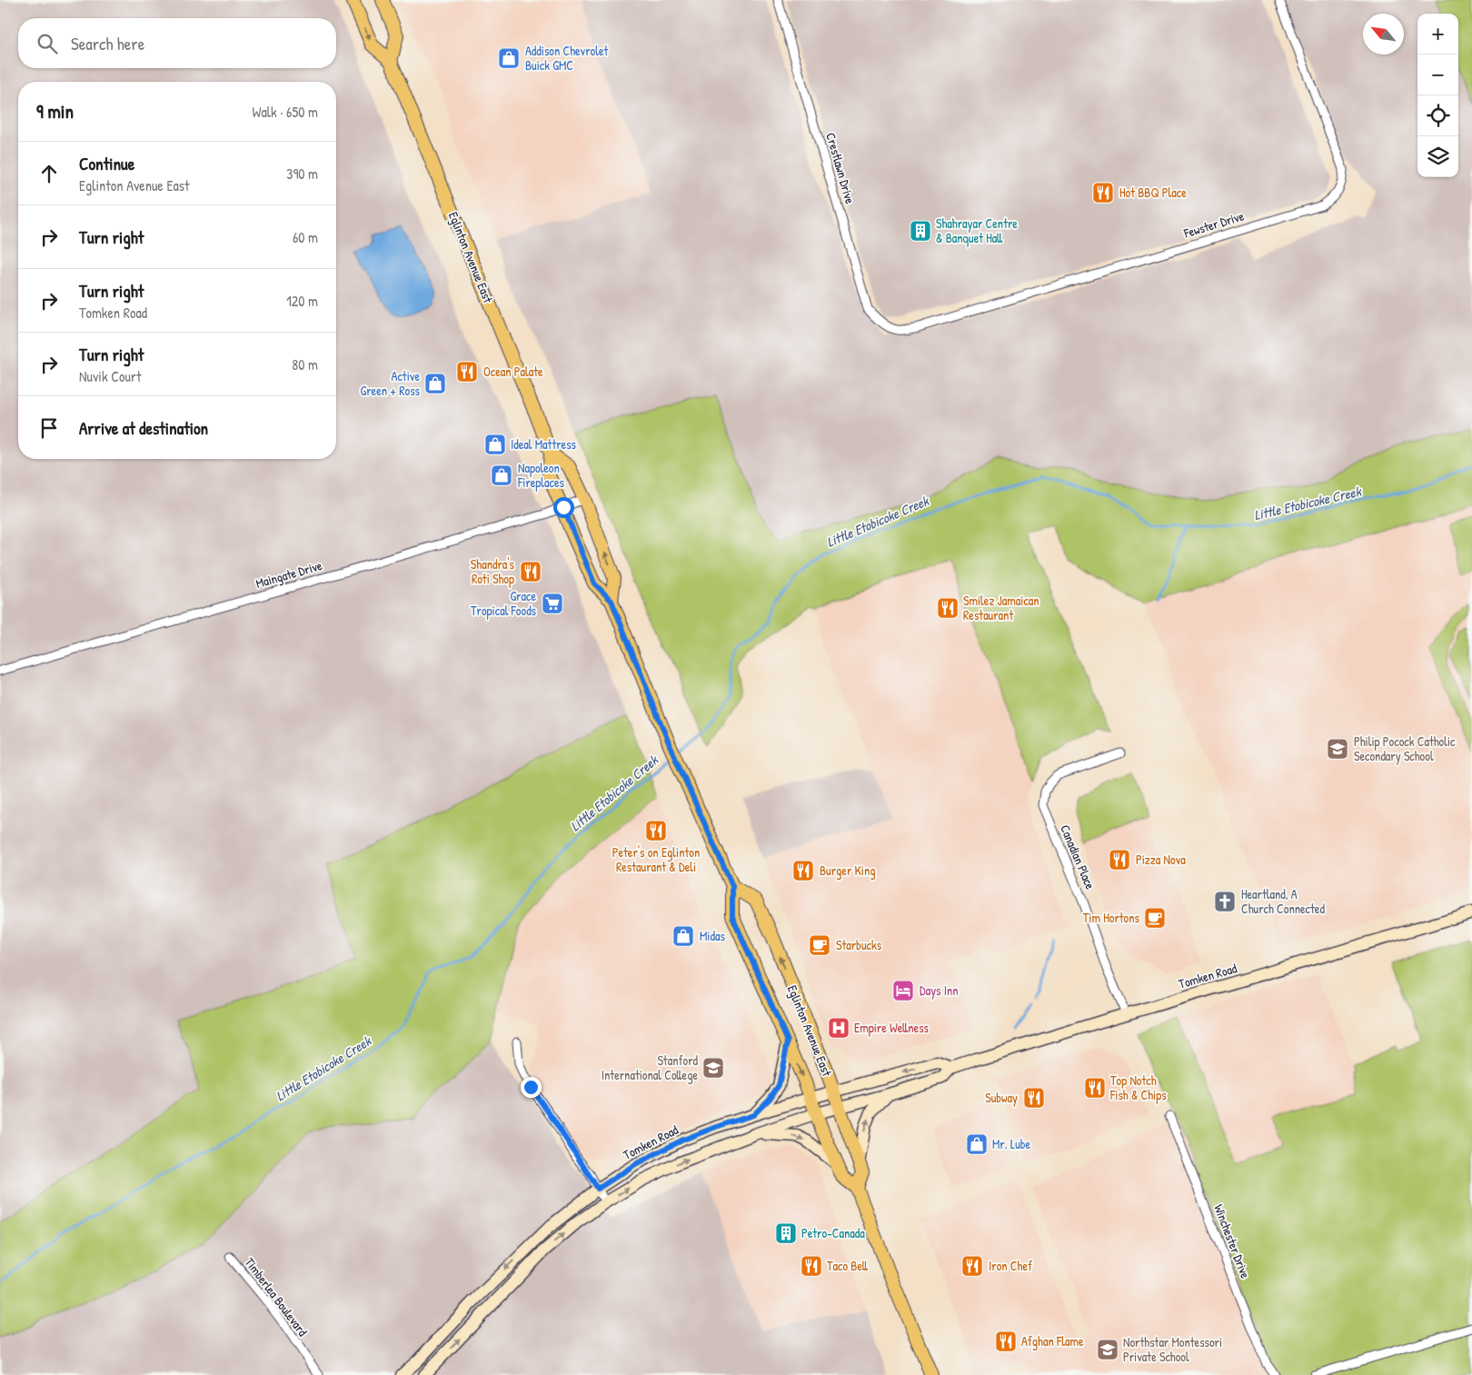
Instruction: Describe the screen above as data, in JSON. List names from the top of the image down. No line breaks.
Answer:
{"streets":{"main road":["Eglinton Avenue East","Tomken Road"],"street":["Crestlawn Drive","Fewster Drive","Maingate Drive","Canadian Place","Winchester Drive","Timberlea Boulevard"]},"crossings":[["Crestlawn Drive","Fewster Drive"],["Eglinton Avenue East","Maingate Drive"],["Eglinton Avenue East","Tomken Road"],["Canadian Place","Tomken Road"]],"water":["Little Etobicoke Creek"],"places":{"shop":["Addison Chevrolet Buick GMC","Active Green + Ross","Ideal Mattress","Napoleon Fireplaces","Midas","Mr. Lube"],"restaurant":["Hot BBQ Place","Ocean Palate","Shandra's Roti Shop","Smilez Jamaican Restaurant","Peter's on Eglinton Restaurant & Deli","Pizza Nova","Burger King","Top Notch Fish & Chips","Subway","Taco Bell","Iron Chef","Afghan Flame"],"building":["Shahrayar Centre & Banquet Hall","Petro-Canada"],"supermarket":["Grace Tropical Foods"],"school or university":["Philip Pocock Catholic Secondary School","Stanford International College","Northstar Montessori Private School"],"church":["Heartland, A Church Connected"],"cafe":["Tim Hortons","Starbucks"],"hotel":["Days Inn"],"hospital":["Empire Wellness"]},"north":"top left","page":{"map_buttons":["+","−"],"search":"Search here","heading":["9 min","Walk · 650 m"],"list":[["Continue","Eglinton Avenue East","390 m"],["Turn right","60 m"],["Turn right","Tomken Road","120 m"],["Turn right","Nuvik Court","80 m"],"Arrive at destination"]}}
